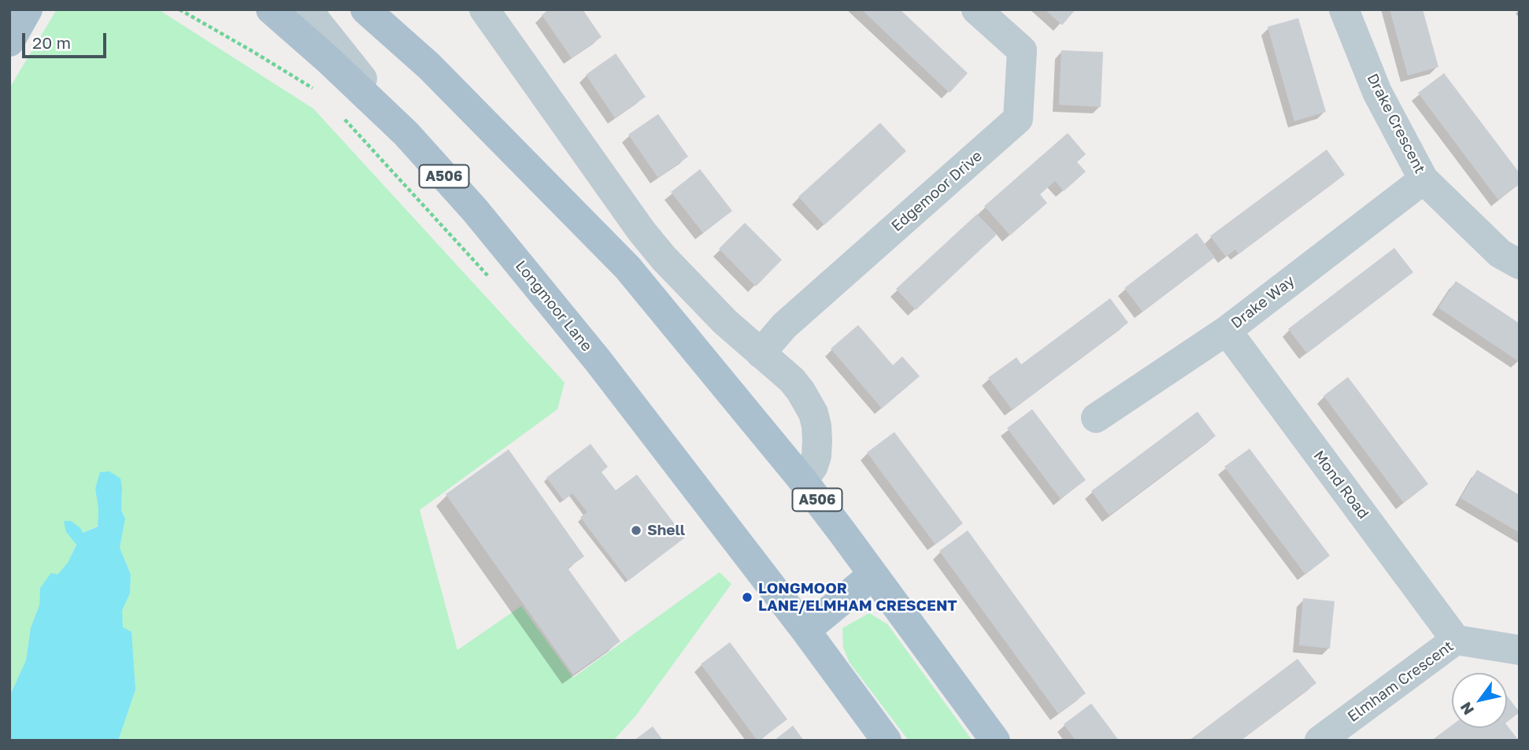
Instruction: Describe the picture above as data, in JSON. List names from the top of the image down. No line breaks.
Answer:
{"streets":{"main road":["A506","Longmoor Lane"],"street":["Drake Crescent","Edgemoor Drive","Drake Way","Mond Road","Elmham Crescent"]},"crossings":[["Drake Crescent","Drake Way"],["Drake Way","Mond Road"],["Mond Road","Elmham Crescent"]],"places":["Shell","LONGMOOR LANE/ELMHAM CRESCENT"],"scale_bar":"20 m","north":"bottom left"}
